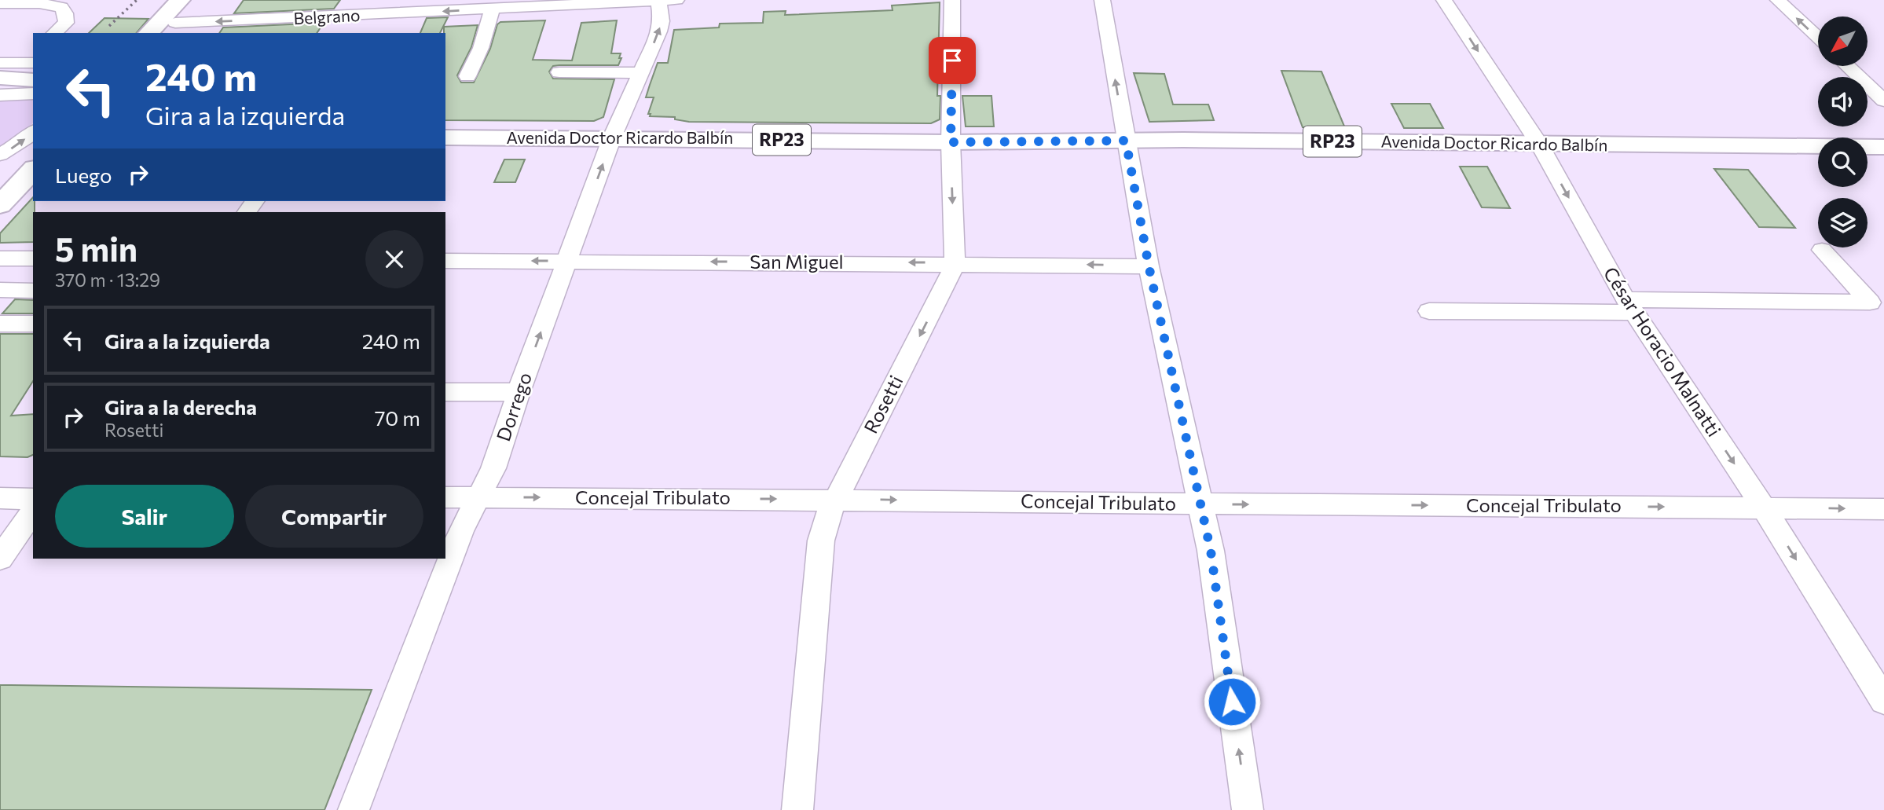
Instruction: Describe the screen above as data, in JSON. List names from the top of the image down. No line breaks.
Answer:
{"streets":{"main road":["Avenida Doctor Ricardo Balbín","RP23"],"street":["Belgrano","San Miguel","César Horacio Malnatti","Rosetti","Dorrego","Concejal Tribulato"]},"crossings":[["Belgrano","Dorrego"],["Avenida Doctor Ricardo Balbín","César Horacio Malnatti"],["Avenida Doctor Ricardo Balbín","Rosetti"],["Avenida Doctor Ricardo Balbín","Dorrego"],["San Miguel","Rosetti"],["San Miguel","Dorrego"],["César Horacio Malnatti","Concejal Tribulato"],["Rosetti","Concejal Tribulato"],["Dorrego","Concejal Tribulato"]],"one_way":["Belgrano","San Miguel","César Horacio Malnatti","Rosetti","Dorrego","Concejal Tribulato"],"north":"bottom left","page":{"turn":["240 m","Gira a la izquierda"],"then":"Luego","heading":["5 min","370 m · 13:29"],"list":[{"name":"Gira a la izquierda","value":"240 m"},{"name":"Gira a la derecha","note":"Rosetti","value":"70 m"}],"buttons":["Salir","Compartir"]}}
